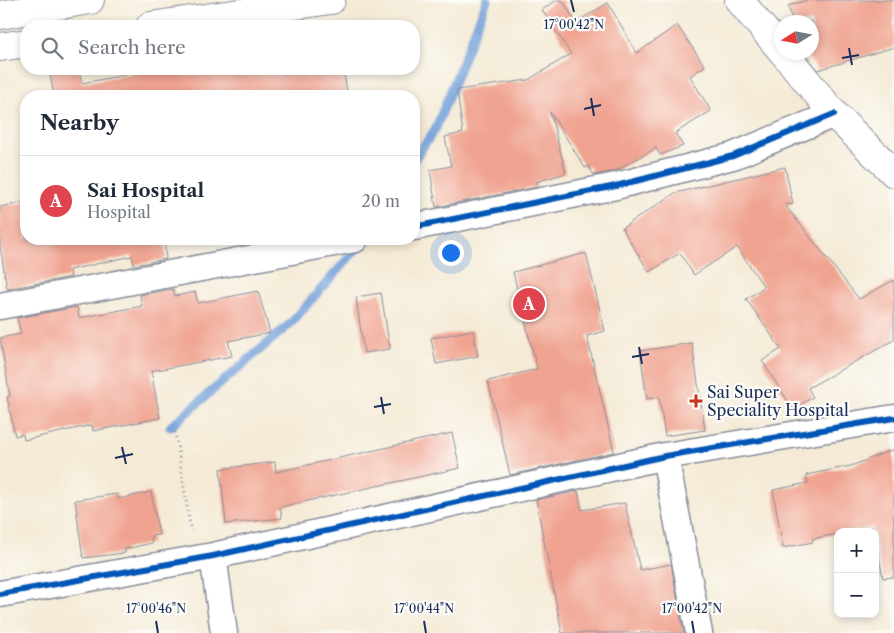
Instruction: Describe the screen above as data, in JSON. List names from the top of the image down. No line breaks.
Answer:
{"places":{"health":["Sai Super Speciality Hospital"]},"north":"left","page":{"search":"Search here","heading":"Nearby","list":[{"mark":"A","name":"Sai Hospital","note":"Hospital","value":"20 m"}],"pins":"A","map_buttons":["+","−"]},"coordinates":["17°00'42\"N","17°00'46\"N","17°00'44\"N"]}
